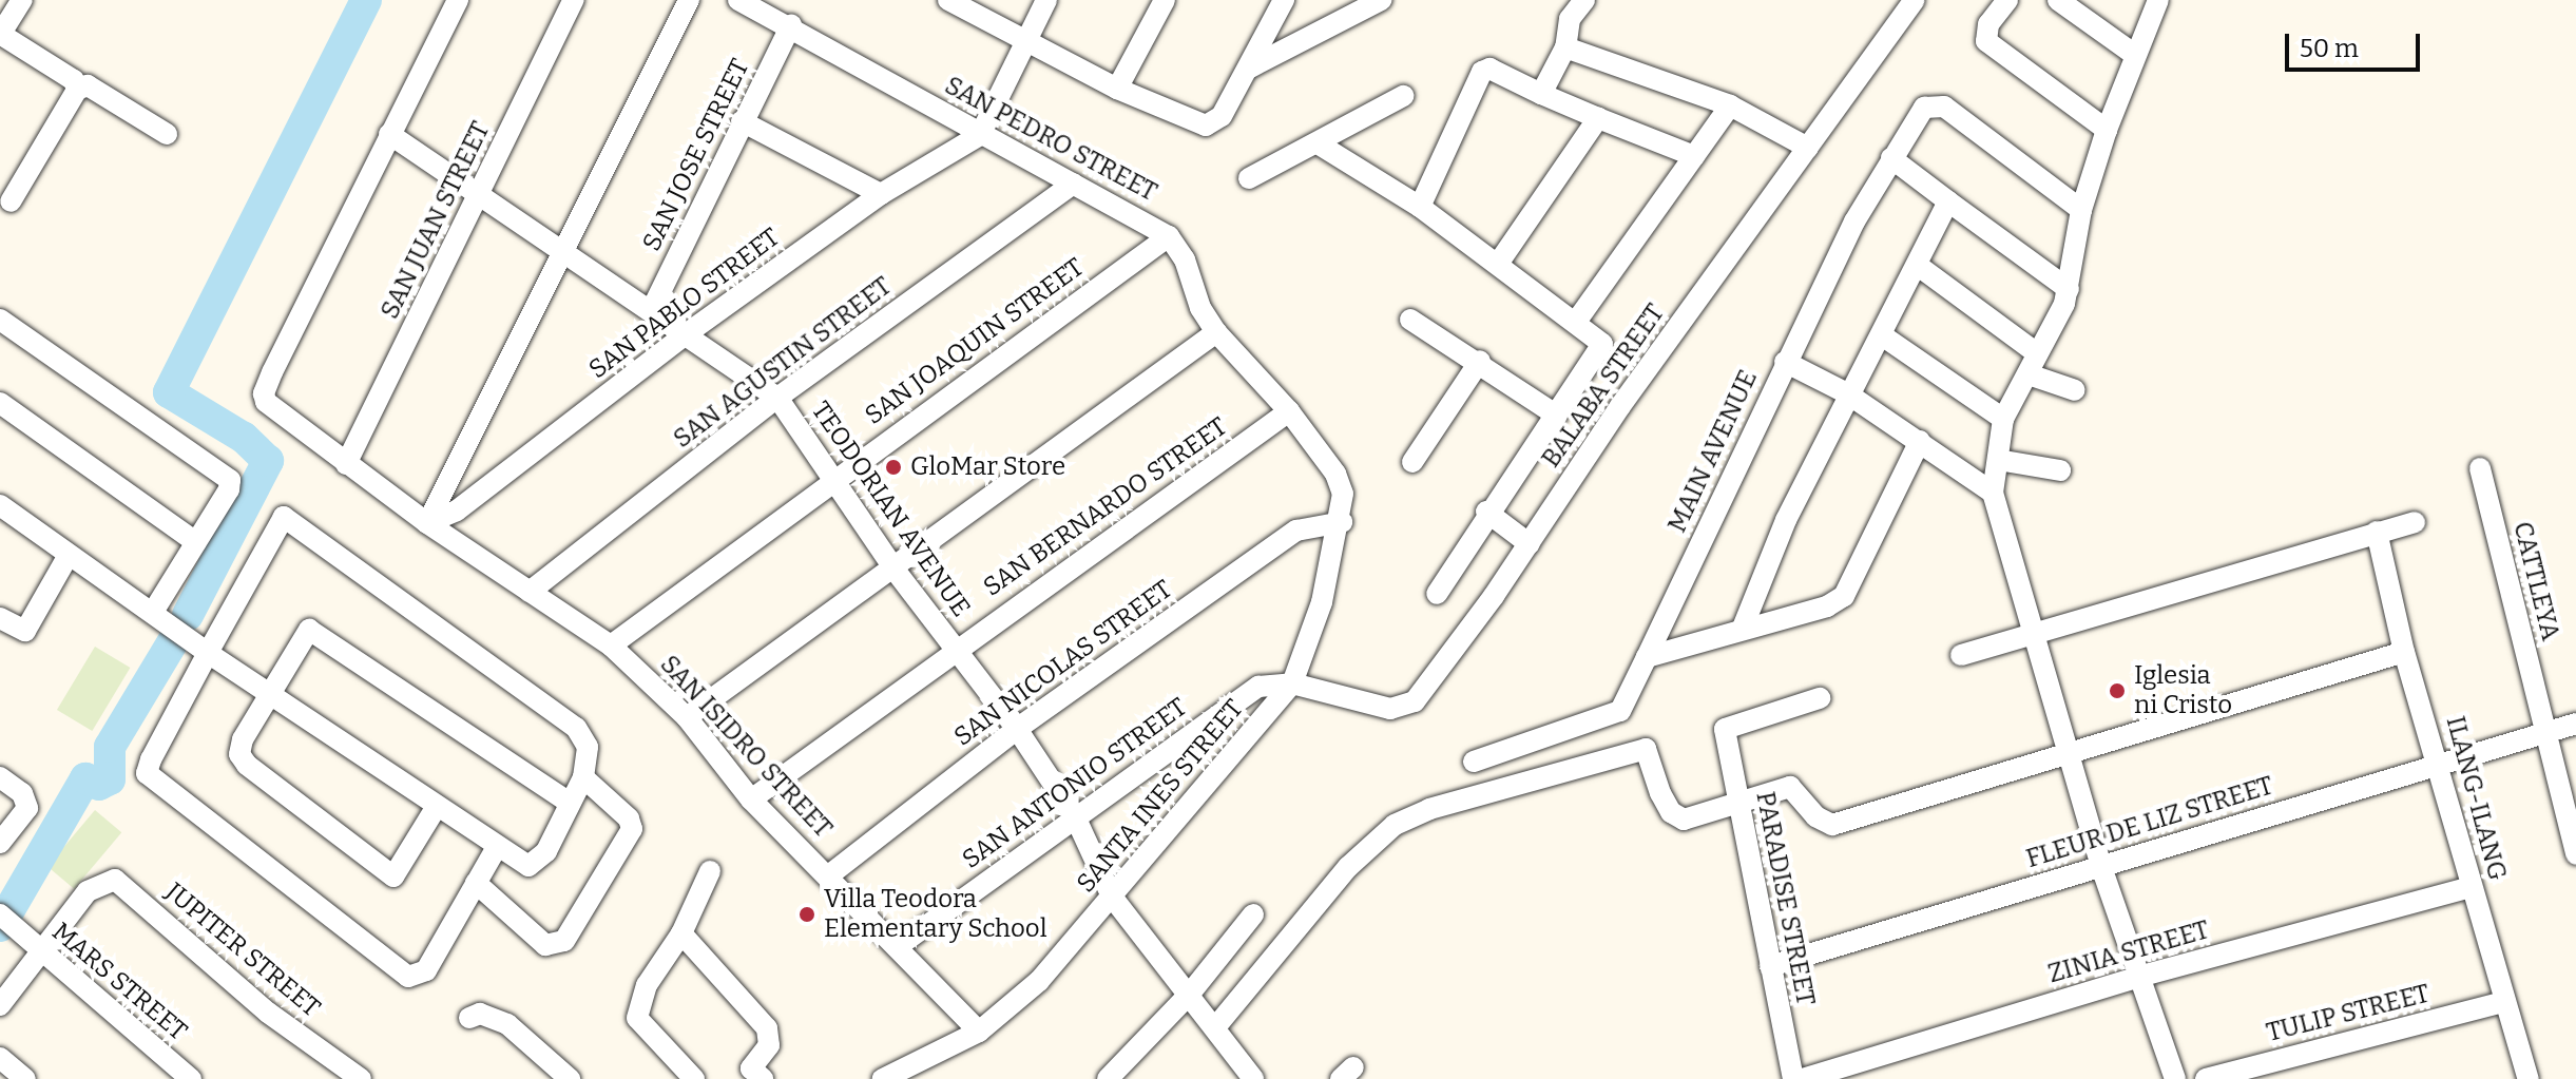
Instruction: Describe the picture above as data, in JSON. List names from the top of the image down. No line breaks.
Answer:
{"streets":{"street":["SAN PEDRO STREET","SAN JOSE STREET","SAN JUAN STREET","SAN PABLO STREET","SAN JOAQUIN STREET","SAN AGUSTIN STREET","BALABA STREET","MAIN AVENUE","SAN BERNARDO STREET","TEODORIAN AVENUE","CATTLEYA","SAN NICOLAS STREET","SAN ISIDRO STREET","SAN ANTONIO STREET","SANTA INES STREET","ILANG-ILANG","FLEUR DE LIZ STREET","PARADISE STREET","JUPITER STREET","ZINIA STREET","MARS STREET","TULIP STREET"]},"crossings":[["SAN PEDRO STREET","SAN JOSE STREET"],["SAN PEDRO STREET","SAN PABLO STREET"],["SAN PEDRO STREET","SAN JOAQUIN STREET"],["SAN PEDRO STREET","SAN AGUSTIN STREET"],["SAN PEDRO STREET","SAN BERNARDO STREET"],["SAN PEDRO STREET","SAN NICOLAS STREET"],["SAN PEDRO STREET","SANTA INES STREET"],["SAN JOSE STREET","TEODORIAN AVENUE"],["SAN JUAN STREET","TEODORIAN AVENUE"],["SAN JUAN STREET","SAN ISIDRO STREET"],["SAN PABLO STREET","TEODORIAN AVENUE"],["SAN PABLO STREET","SAN ISIDRO STREET"],["SAN JOAQUIN STREET","TEODORIAN AVENUE"],["SAN JOAQUIN STREET","SAN ISIDRO STREET"],["SAN AGUSTIN STREET","TEODORIAN AVENUE"],["SAN AGUSTIN STREET","SAN ISIDRO STREET"],["BALABA STREET","SAN ANTONIO STREET"],["BALABA STREET","SANTA INES STREET"],["SAN BERNARDO STREET","TEODORIAN AVENUE"],["SAN BERNARDO STREET","SAN ISIDRO STREET"],["TEODORIAN AVENUE","SAN NICOLAS STREET"],["TEODORIAN AVENUE","SAN ISIDRO STREET"],["TEODORIAN AVENUE","SAN ANTONIO STREET"],["TEODORIAN AVENUE","SANTA INES STREET"],["CATTLEYA","FLEUR DE LIZ STREET"],["SAN NICOLAS STREET","SAN ISIDRO STREET"],["SAN NICOLAS STREET","SANTA INES STREET"],["SAN ISIDRO STREET","SAN ANTONIO STREET"],["SAN ISIDRO STREET","SANTA INES STREET"],["SAN ANTONIO STREET","SANTA INES STREET"],["ILANG-ILANG","FLEUR DE LIZ STREET"],["ILANG-ILANG","ZINIA STREET"],["ILANG-ILANG","TULIP STREET"],["FLEUR DE LIZ STREET","PARADISE STREET"],["JUPITER STREET","MARS STREET"]],"places":["GloMar Store","Iglesia ni Cristo","Villa Teodora Elementary School"],"scale_bar":"50 m"}
